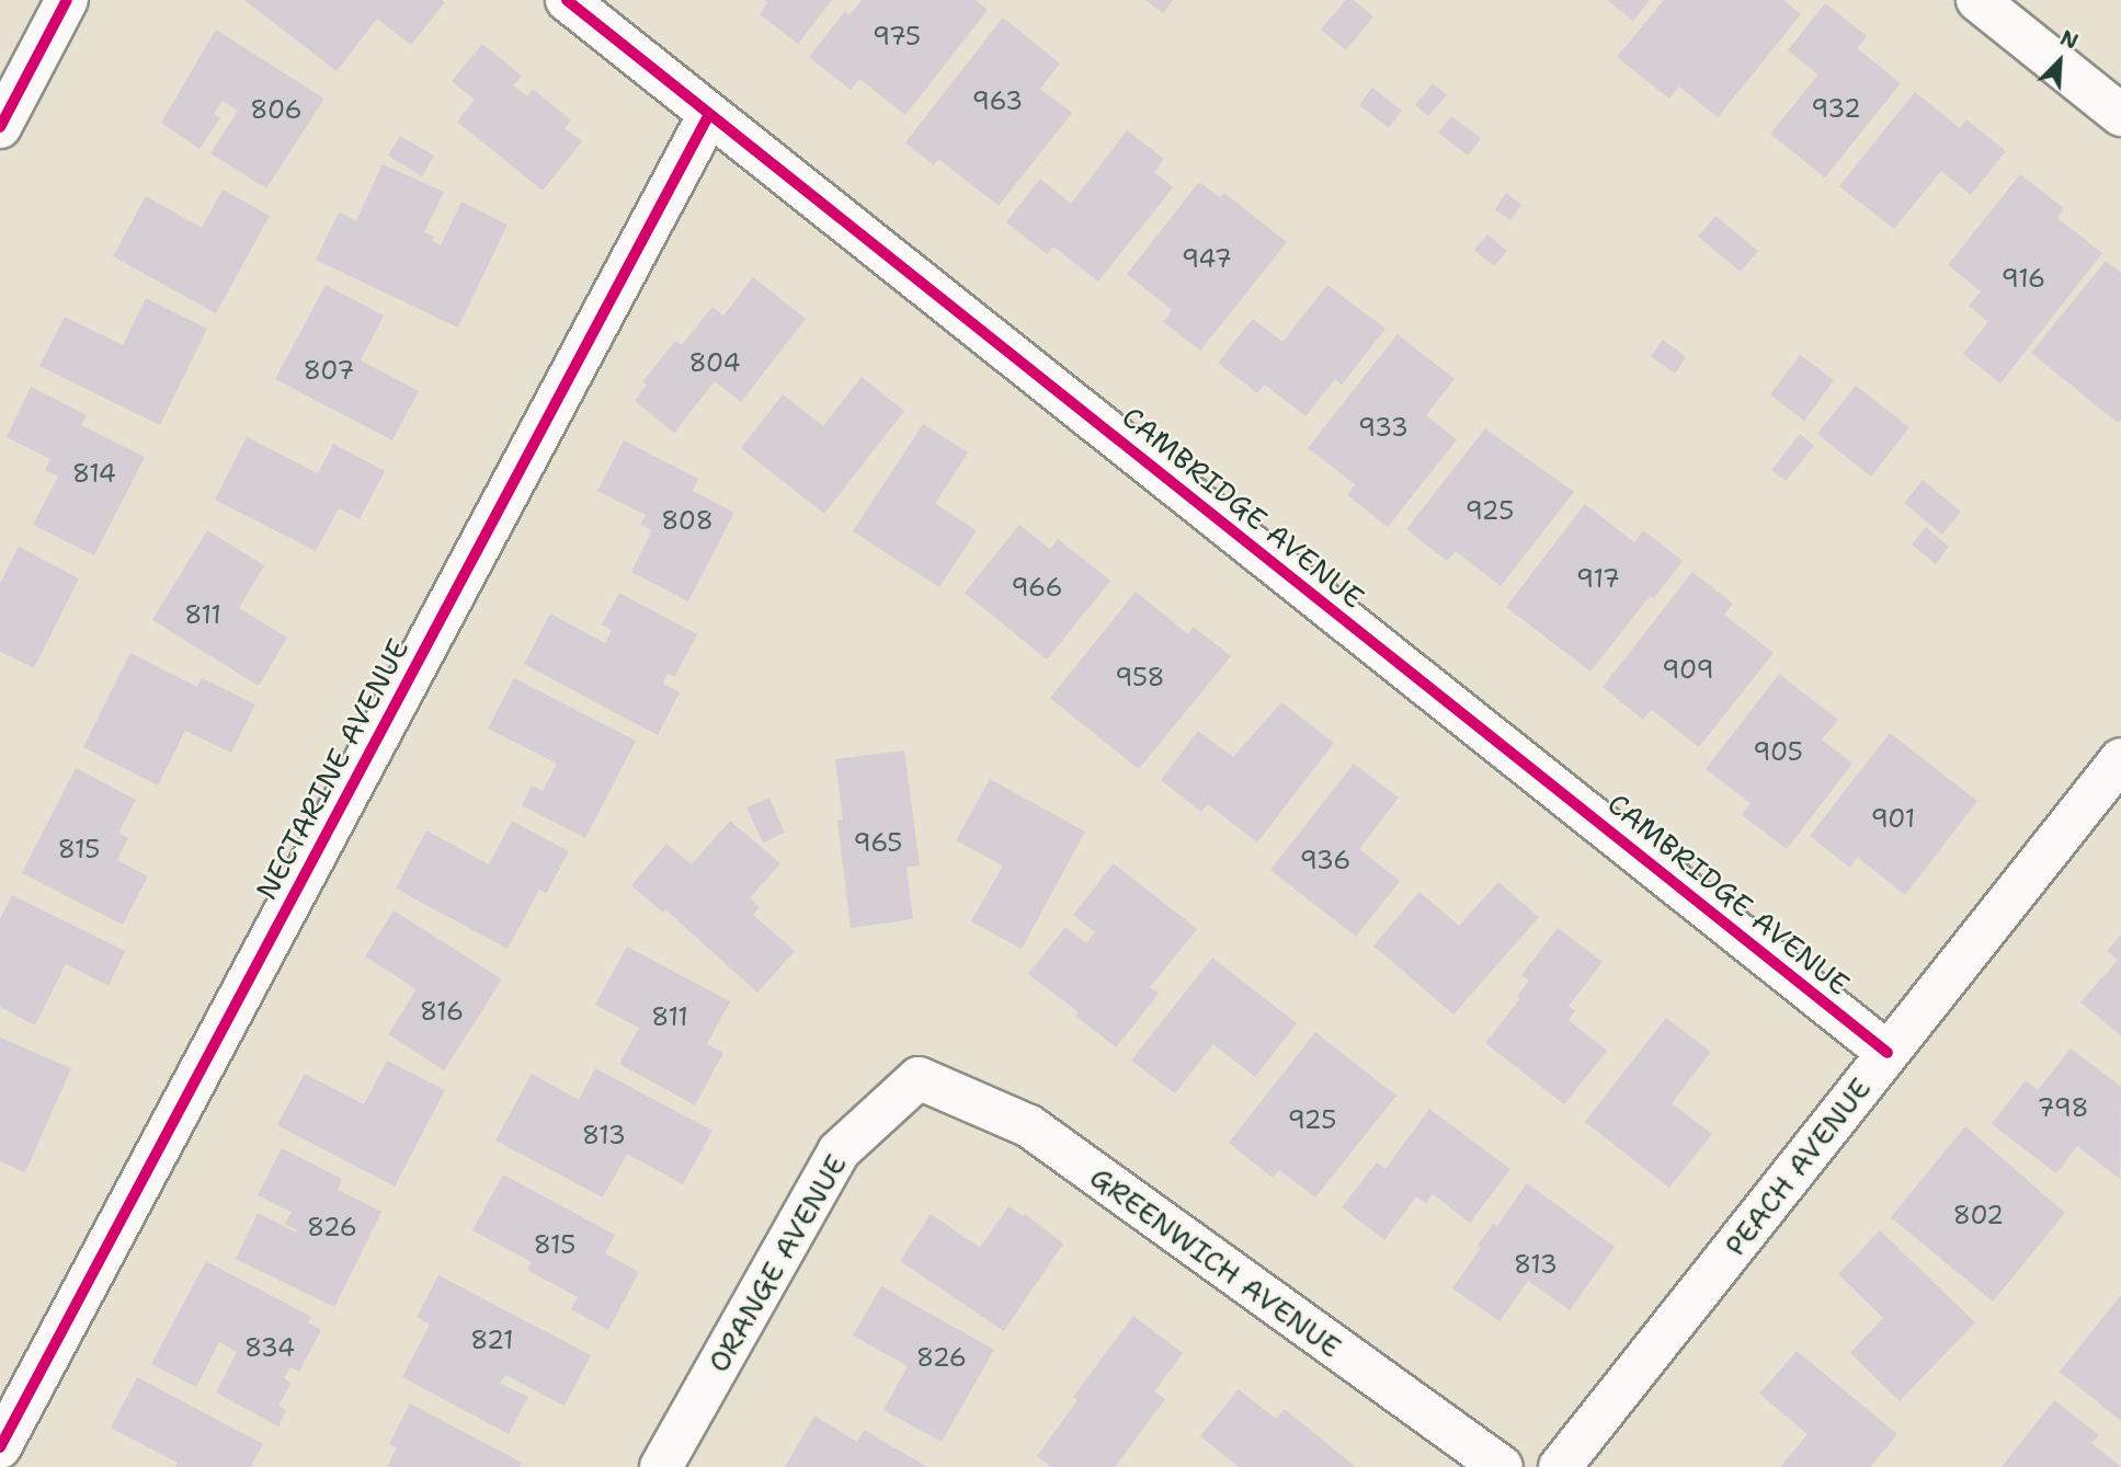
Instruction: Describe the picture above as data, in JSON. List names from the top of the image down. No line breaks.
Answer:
{"streets":{"street":["CAMBRIDGE AVENUE","NECTARINE AVENUE","PEACH AVENUE","GREENWICH AVENUE","ORANGE AVENUE"]},"crossings":[["CAMBRIDGE AVENUE","NECTARINE AVENUE"],["CAMBRIDGE AVENUE","PEACH AVENUE"],["GREENWICH AVENUE","ORANGE AVENUE"]],"house_numbers":["975","963","932","806","947","916","804","807","933","814","925","808","917","966","811","909","958","905","901","965","815","936","816","811","798","925","813","802","826","815","813","821","834","826"],"north":"top right"}
